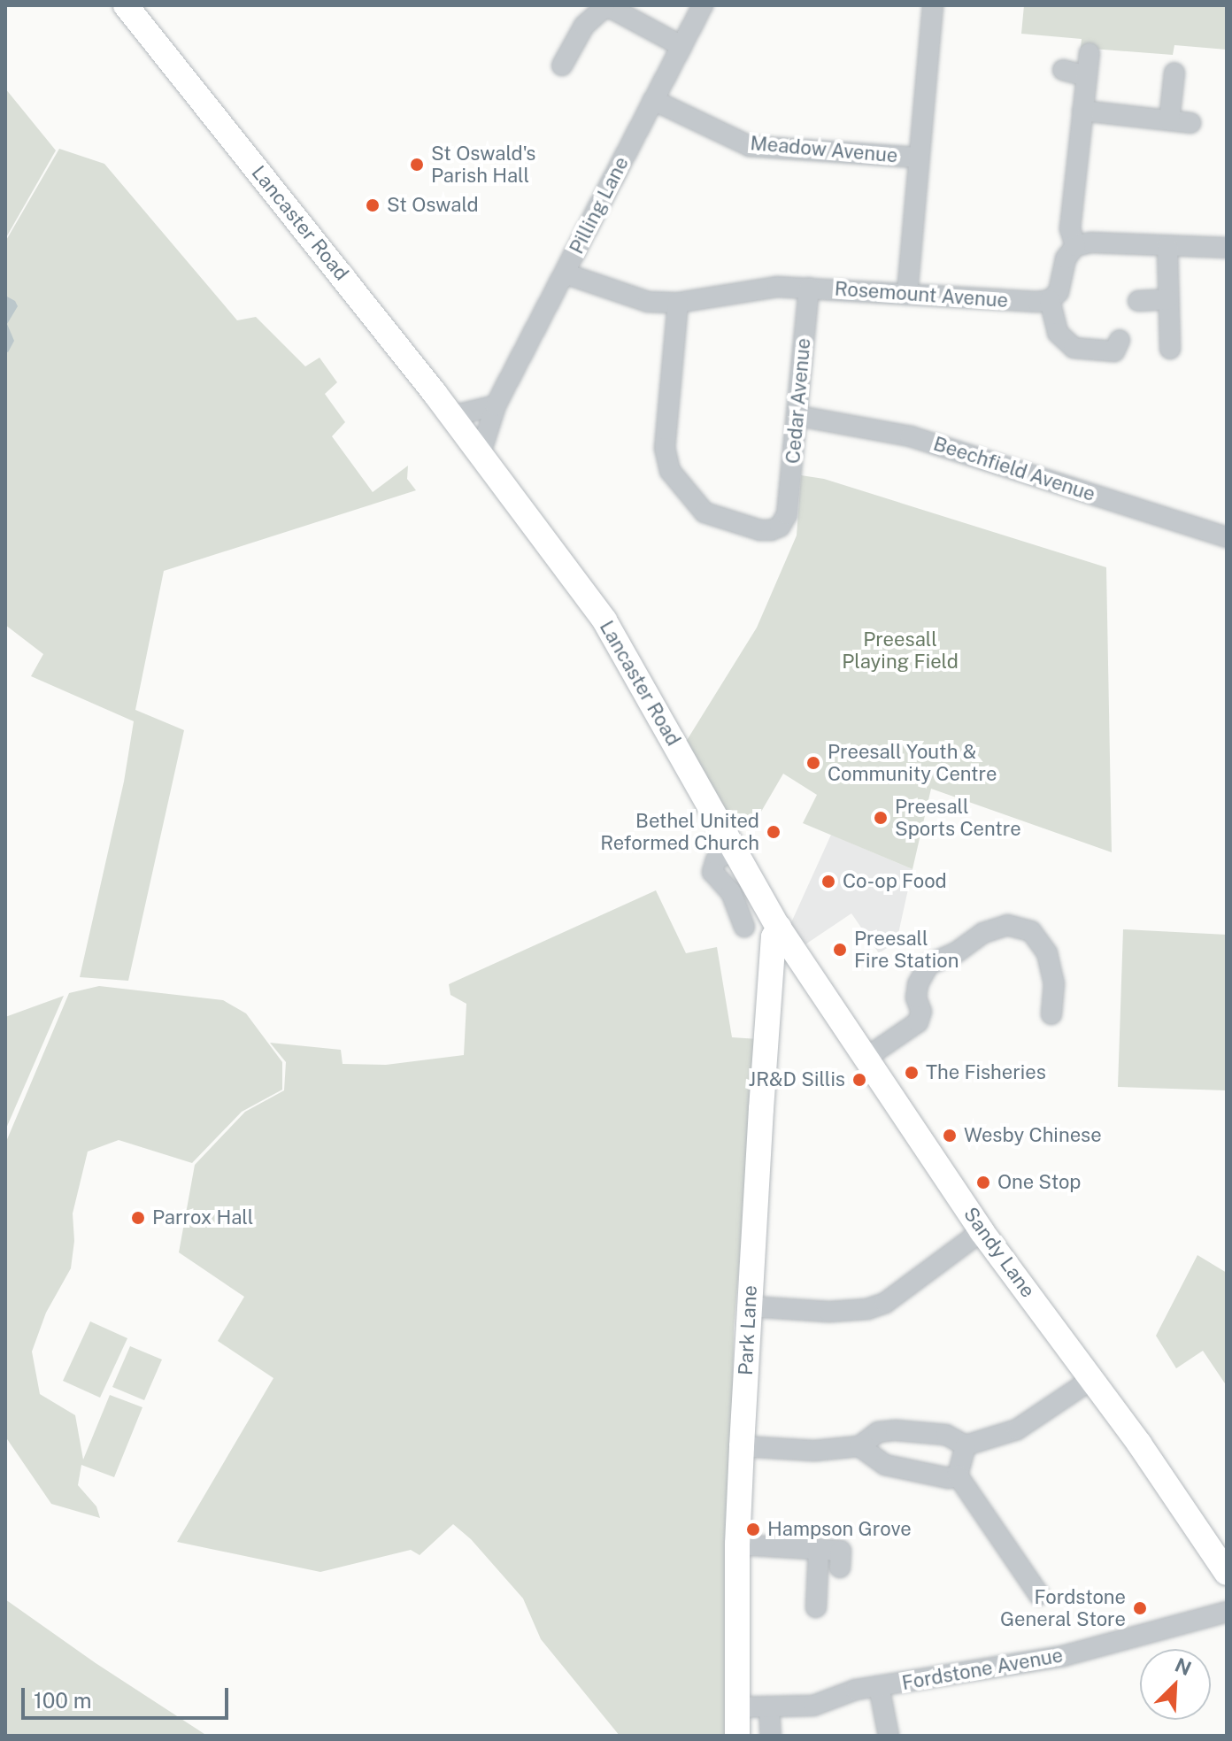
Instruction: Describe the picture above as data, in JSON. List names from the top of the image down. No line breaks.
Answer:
{"streets":{"main road":["Lancaster Road","Sandy Lane","Park Lane"],"street":["Meadow Avenue","Pilling Lane","Rosemount Avenue","Cedar Avenue","Beechfield Avenue","Fordstone Avenue"]},"crossings":[["Meadow Avenue","Pilling Lane"],["Meadow Avenue","Rosemount Avenue"],["Pilling Lane","Lancaster Road"],["Pilling Lane","Rosemount Avenue"],["Lancaster Road","Sandy Lane"],["Lancaster Road","Park Lane"],["Rosemount Avenue","Cedar Avenue"],["Cedar Avenue","Beechfield Avenue"],["Sandy Lane","Park Lane"],["Park Lane","Fordstone Avenue"]],"parks":["Preesall Playing Field"],"places":["St Oswald's Parish Hall","St Oswald","Preesall Youth & Community Centre","Preesall Sports Centre","Bethel United Reformed Church","Co-op Food","Preesall Fire Station","The Fisheries","JR&D Sillis","Wesby Chinese","One Stop","Parrox Hall","Hampson Grove","Fordstone General Store"],"scale_bar":"100 m","north":"top right"}
